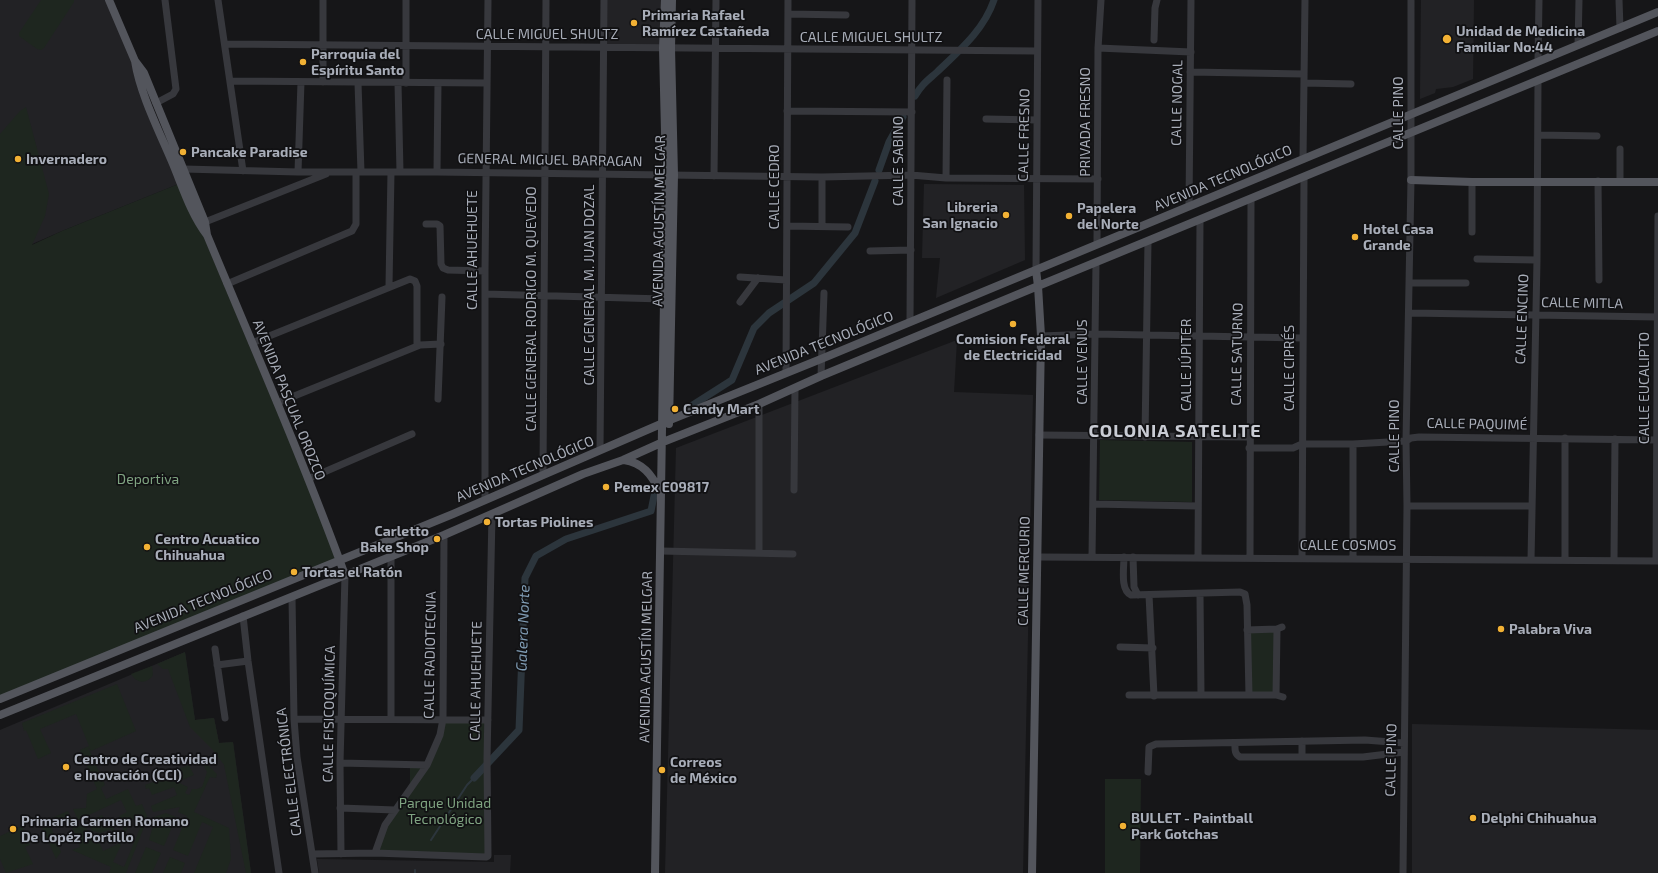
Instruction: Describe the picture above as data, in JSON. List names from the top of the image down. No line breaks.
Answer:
{"streets":{"main road":["AVENIDA TECNOLÓGICO","AVENIDA AGUSTÍN MELGAR","AVENIDA PASCUAL OROZCO","CALLE MERCURIO"],"street":["CALLE MIGUEL SHULTZ","CALLE NOGAL","CALLE PINO","PRIVADA FRESNO","CALLE FRESNO","GENERAL MIGUEL BARRAGAN","CALLE SABINO","CALLE CEDRO","CALLE AHUEHUETE","CALLE GENERAL M. JUAN DOZAL","CALLE MITLA","CALLE GENERAL RODRIGO M. QUEVEDO","CALLE ENCINO","CALLE SATURNO","CALLE VENUS","CALLE JÚPITER","CALLE CIPRÉS","CALLE EUCALIPTO","CALLE PAQUIMÉ","CALLE COSMOS","CALLE RADIOTECNIA","CALLE FISICOQUÍMICA","CALLE ELECTRÓNICA"]},"crossings":[["CALLE MIGUEL SHULTZ","CALLE FRESNO"],["CALLE MIGUEL SHULTZ","CALLE SABINO"],["CALLE MIGUEL SHULTZ","CALLE CEDRO"],["CALLE MIGUEL SHULTZ","AVENIDA AGUSTÍN MELGAR"],["CALLE MIGUEL SHULTZ","CALLE AHUEHUETE"],["CALLE MIGUEL SHULTZ","CALLE GENERAL M. JUAN DOZAL"],["CALLE MIGUEL SHULTZ","CALLE GENERAL RODRIGO M. QUEVEDO"],["CALLE NOGAL","AVENIDA TECNOLÓGICO"],["CALLE PINO","AVENIDA TECNOLÓGICO"],["CALLE PINO","CALLE MITLA"],["CALLE PINO","CALLE PAQUIMÉ"],["CALLE PINO","CALLE COSMOS"],["PRIVADA FRESNO","GENERAL MIGUEL BARRAGAN"],["PRIVADA FRESNO","AVENIDA TECNOLÓGICO"],["CALLE FRESNO","GENERAL MIGUEL BARRAGAN"],["CALLE FRESNO","AVENIDA TECNOLÓGICO"],["CALLE FRESNO","CALLE MERCURIO"],["GENERAL MIGUEL BARRAGAN","CALLE SABINO"],["GENERAL MIGUEL BARRAGAN","CALLE CEDRO"],["GENERAL MIGUEL BARRAGAN","AVENIDA AGUSTÍN MELGAR"],["GENERAL MIGUEL BARRAGAN","CALLE AHUEHUETE"],["GENERAL MIGUEL BARRAGAN","CALLE GENERAL M. JUAN DOZAL"],["GENERAL MIGUEL BARRAGAN","CALLE GENERAL RODRIGO M. QUEVEDO"],["GENERAL MIGUEL BARRAGAN","AVENIDA PASCUAL OROZCO"],["CALLE SABINO","AVENIDA TECNOLÓGICO"],["AVENIDA TECNOLÓGICO","CALLE CEDRO"],["AVENIDA TECNOLÓGICO","AVENIDA AGUSTÍN MELGAR"],["AVENIDA TECNOLÓGICO","CALLE AHUEHUETE"],["AVENIDA TECNOLÓGICO","CALLE GENERAL M. JUAN DOZAL"],["AVENIDA TECNOLÓGICO","CALLE GENERAL RODRIGO M. QUEVEDO"],["AVENIDA TECNOLÓGICO","CALLE ENCINO"],["AVENIDA TECNOLÓGICO","CALLE SATURNO"],["AVENIDA TECNOLÓGICO","CALLE VENUS"],["AVENIDA TECNOLÓGICO","CALLE JÚPITER"],["AVENIDA TECNOLÓGICO","CALLE CIPRÉS"],["AVENIDA TECNOLÓGICO","AVENIDA PASCUAL OROZCO"],["AVENIDA TECNOLÓGICO","CALLE MERCURIO"],["AVENIDA TECNOLÓGICO","CALLE RADIOTECNIA"],["AVENIDA TECNOLÓGICO","CALLE FISICOQUÍMICA"],["AVENIDA TECNOLÓGICO","CALLE ELECTRÓNICA"],["CALLE AHUEHUETE","CALLE RADIOTECNIA"],["CALLE MITLA","CALLE ENCINO"],["CALLE MITLA","CALLE EUCALIPTO"],["CALLE ENCINO","CALLE PAQUIMÉ"],["CALLE ENCINO","CALLE COSMOS"],["CALLE SATURNO","CALLE PAQUIMÉ"],["CALLE SATURNO","CALLE COSMOS"],["CALLE VENUS","CALLE COSMOS"],["CALLE JÚPITER","CALLE COSMOS"],["CALLE CIPRÉS","CALLE PAQUIMÉ"],["CALLE CIPRÉS","CALLE COSMOS"],["CALLE EUCALIPTO","CALLE PAQUIMÉ"],["CALLE EUCALIPTO","CALLE COSMOS"],["AVENIDA PASCUAL OROZCO","CALLE FISICOQUÍMICA"],["CALLE COSMOS","CALLE MERCURIO"]],"districts":["COLONIA SATELITE"],"water":["Galera Norte"],"parks":["Deportiva","Parque Unidad Tecnológico"],"places":["Primaria Rafael Ramírez Castañeda","Unidad de Medicina Familiar No:44","Parroquia del Espíritu Santo","Pancake Paradise","Invernadero","Libreria San Ignacio","Papelera del Norte","Hotel Casa Grande","Comision Federal de Electricidad","Candy Mart","Pemex E09817","Tortas Piolines","Carletto Bake Shop","Centro Acuatico Chihuahua","Tortas el Ratón","Palabra Viva","Centro de Creatividad e Inovación (CCI)","Correos de México","Delphi Chihuahua","BULLET - Paintball Park Gotchas","Primaria Carmen Romano De Lopéz Portillo"]}
